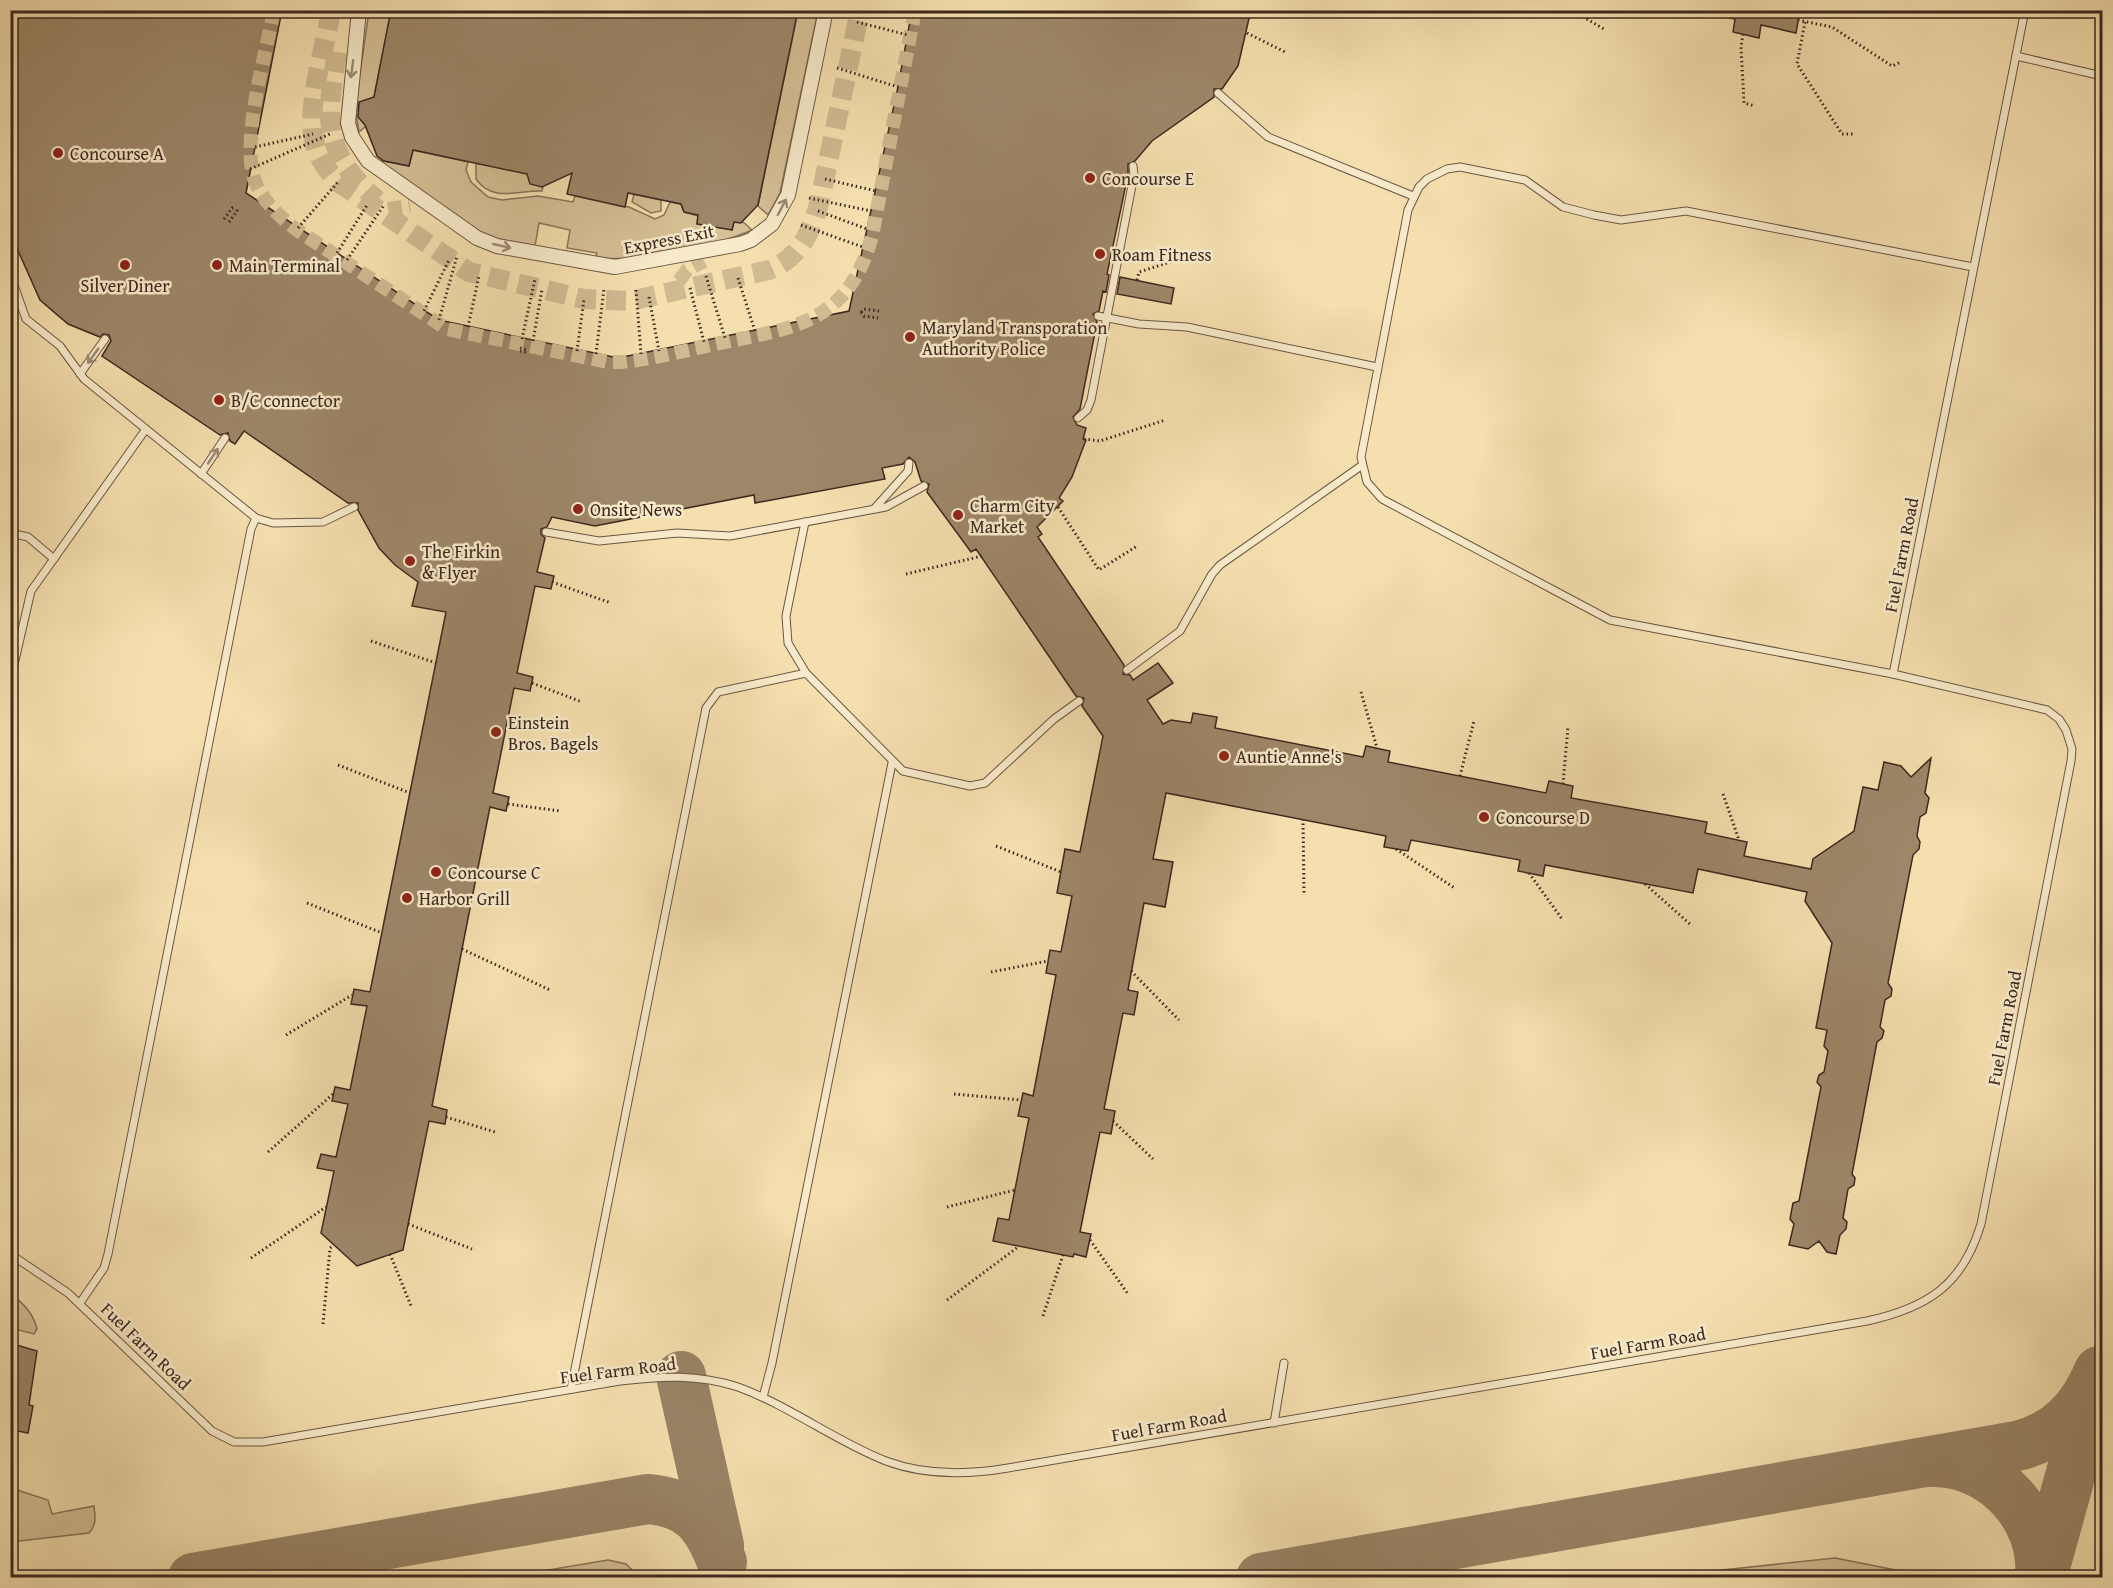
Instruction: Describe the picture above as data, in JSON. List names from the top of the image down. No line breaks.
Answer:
{"streets":{"street":["Express Exit"],"lane":["Fuel Farm Road"]},"places":["Concourse A","Concourse E","Roam Fitness","Silver Diner","Main Terminal","Maryland Transporation Authority Police","B/C connector","Onsite News","Charm City Market","The Firkin & Flyer","Einstein Bros. Bagels","Auntie Anne's","Concourse D","Concourse C","Harbor Grill"]}
